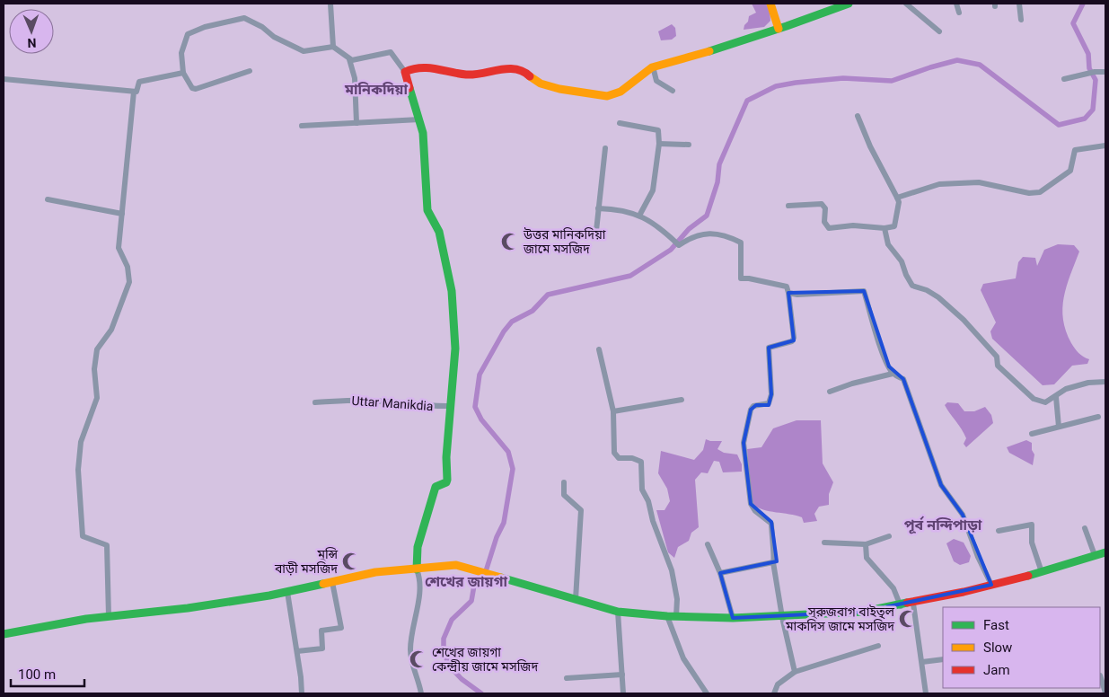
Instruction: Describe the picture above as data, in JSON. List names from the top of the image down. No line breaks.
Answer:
{"streets":{"main road":["Uttar Manikdia"]},"districts":["মানিকদিয়া","পূর্ব নন্দিপাড়া","শেখের জায়গা"],"places":{"mosque":["উত্তর মানিকদিয়া জামে মসজিদ","মুন্সি বাড়ী মসজিদ","সুরুজবাগ বাইতুল মাকদিস জামে মসজিদ","শেখের জায়গা কেন্দ্রীয় জামে মসজিদ"]},"legend":["Fast","Slow","Jam"],"scale_bar":"100 m","north":"bottom"}
